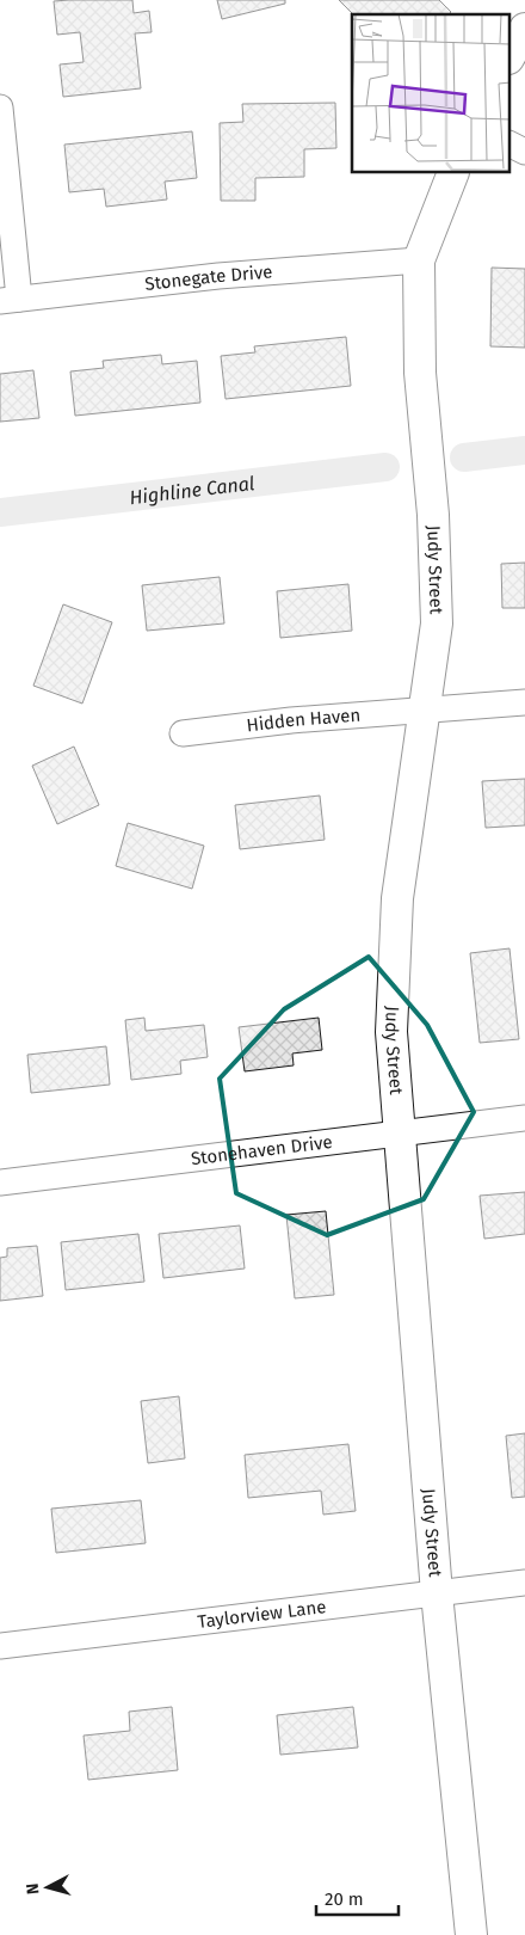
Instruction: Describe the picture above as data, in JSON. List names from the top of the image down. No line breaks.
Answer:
{"streets":{"street":["Stonegate Drive","Judy Street","Hidden Haven","Stonehaven Drive","Taylorview Lane"]},"crossings":[["Stonegate Drive","Judy Street"],["Judy Street","Hidden Haven"],["Judy Street","Stonehaven Drive"],["Judy Street","Taylorview Lane"]],"water":["Highline Canal"],"scale_bar":"20 m","north":"left"}
